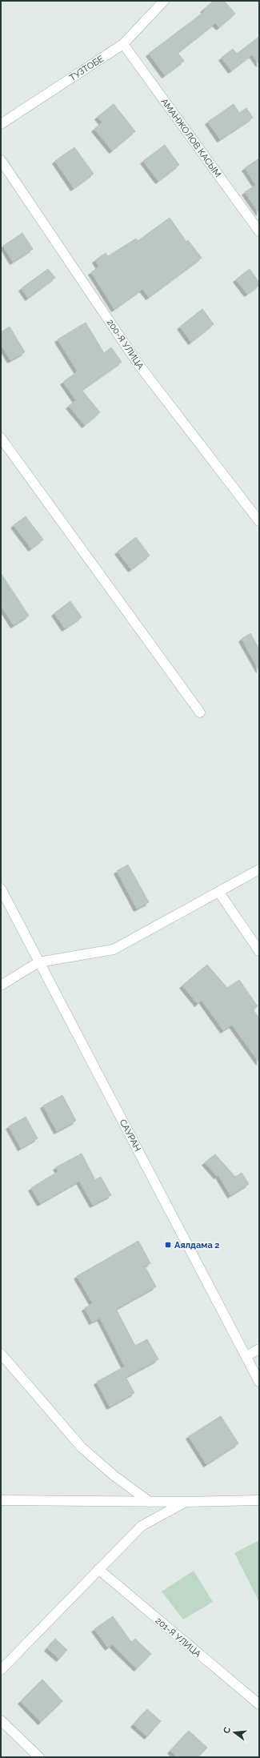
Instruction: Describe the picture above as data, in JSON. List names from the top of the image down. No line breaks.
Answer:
{"streets":{"street":["ТУЗТОБЕ","АМАНЖОЛОВ КАСЫМ","200-Я УЛИЦА","САУРАН","201-Я УЛИЦА"]},"crossings":[["ТУЗТОБЕ","АМАНЖОЛОВ КАСЫМ"]],"places":{"transit":["Аялдама 2"]},"north":"left"}
